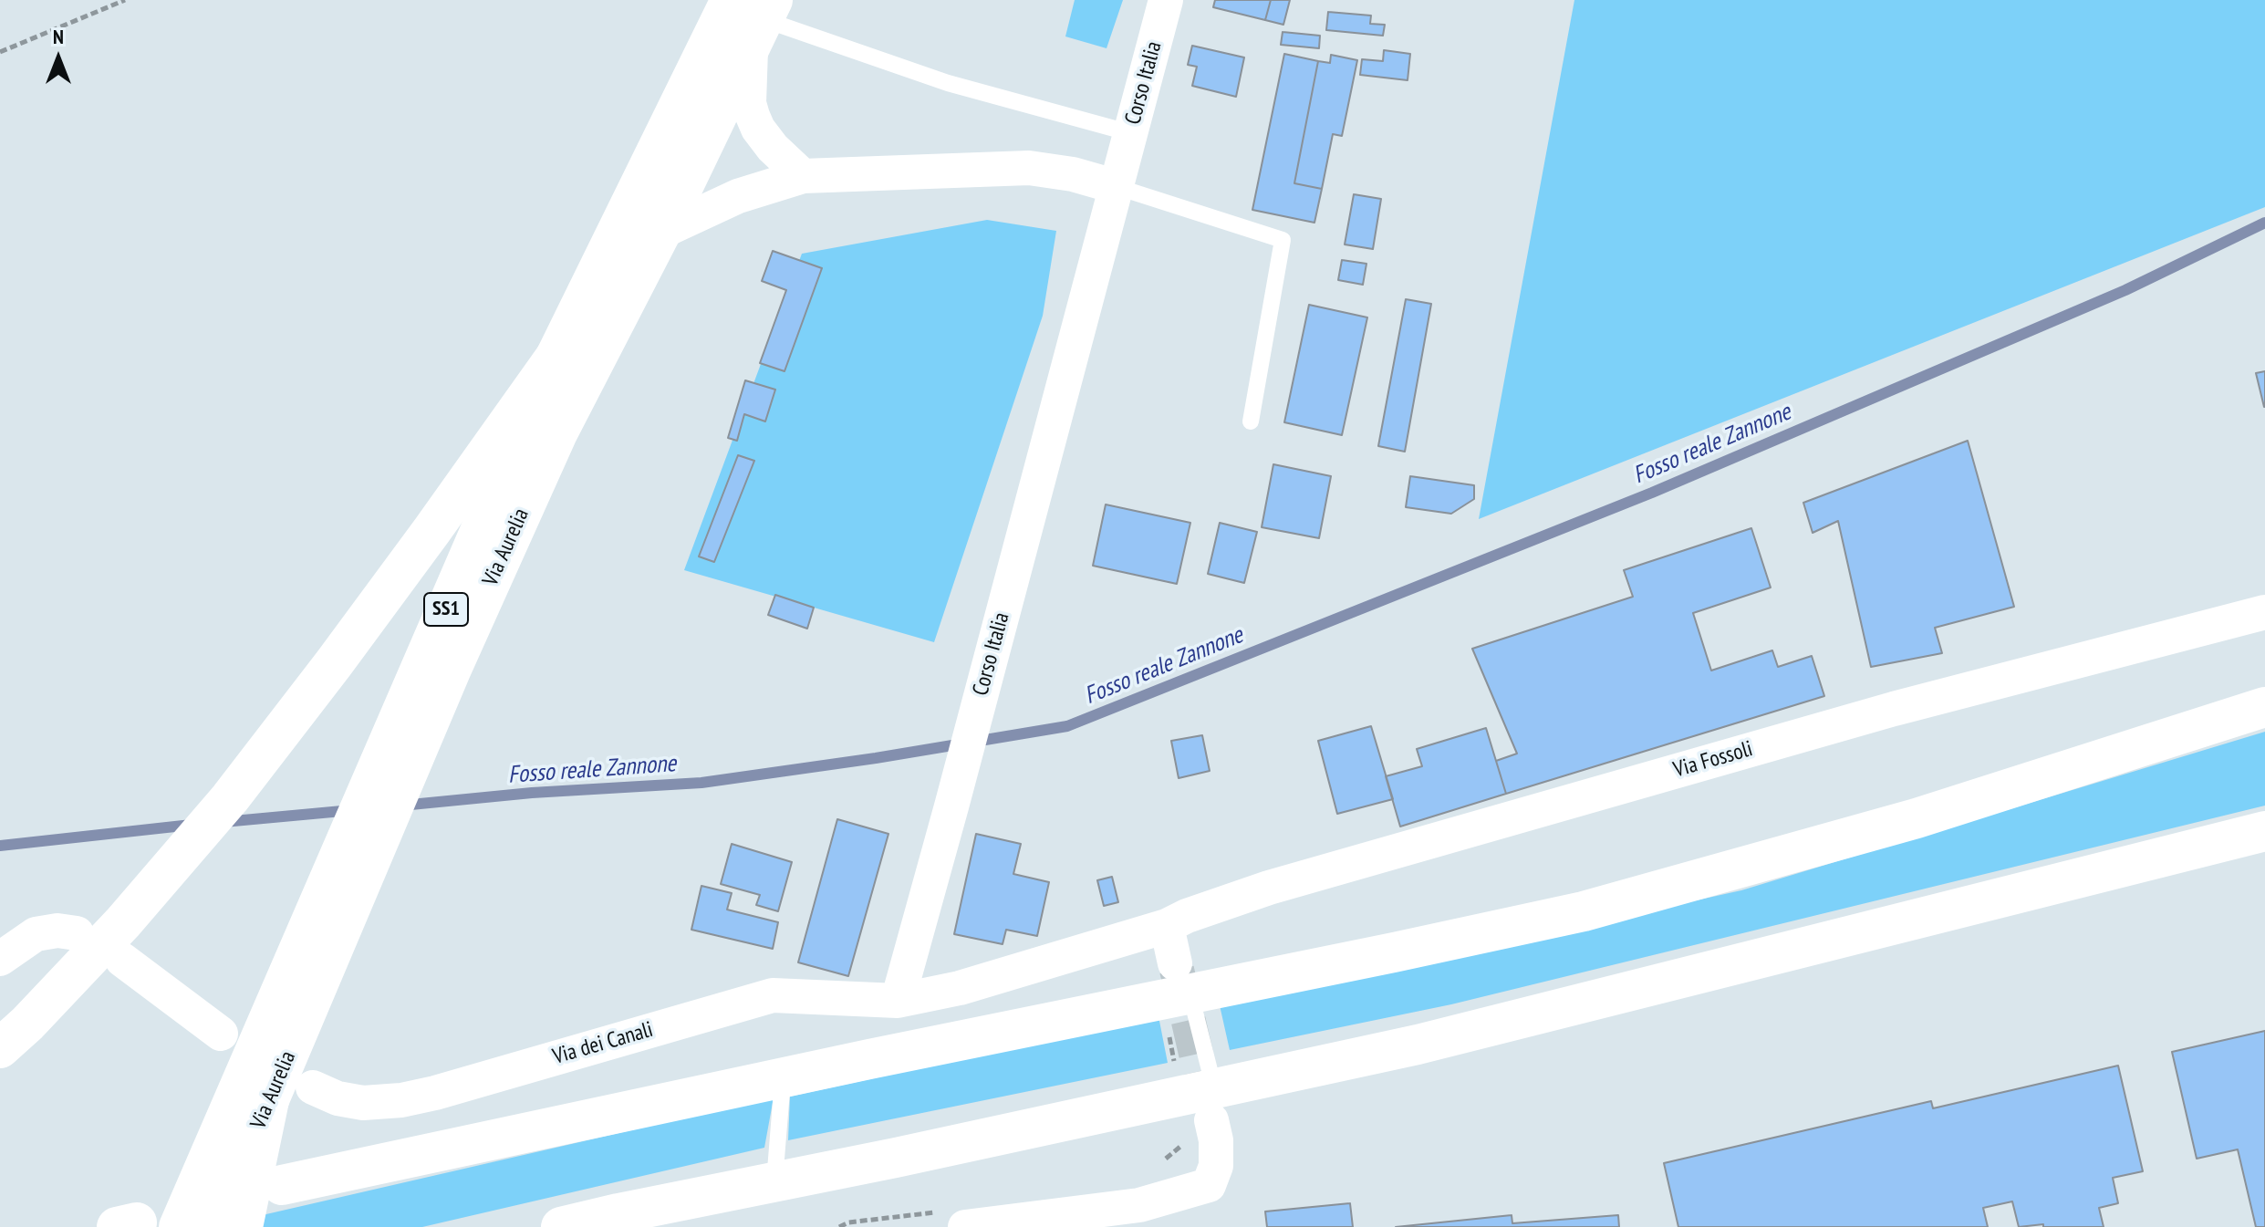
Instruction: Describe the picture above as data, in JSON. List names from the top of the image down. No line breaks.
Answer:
{"streets":{"main road":["Via Aurelia","SS1"],"street":["Corso Italia","Via Fossoli","Via dei Canali"]},"crossings":[["Corso Italia","Via dei Canali"]],"water":["Fosso reale Zannone"],"north":"top"}
